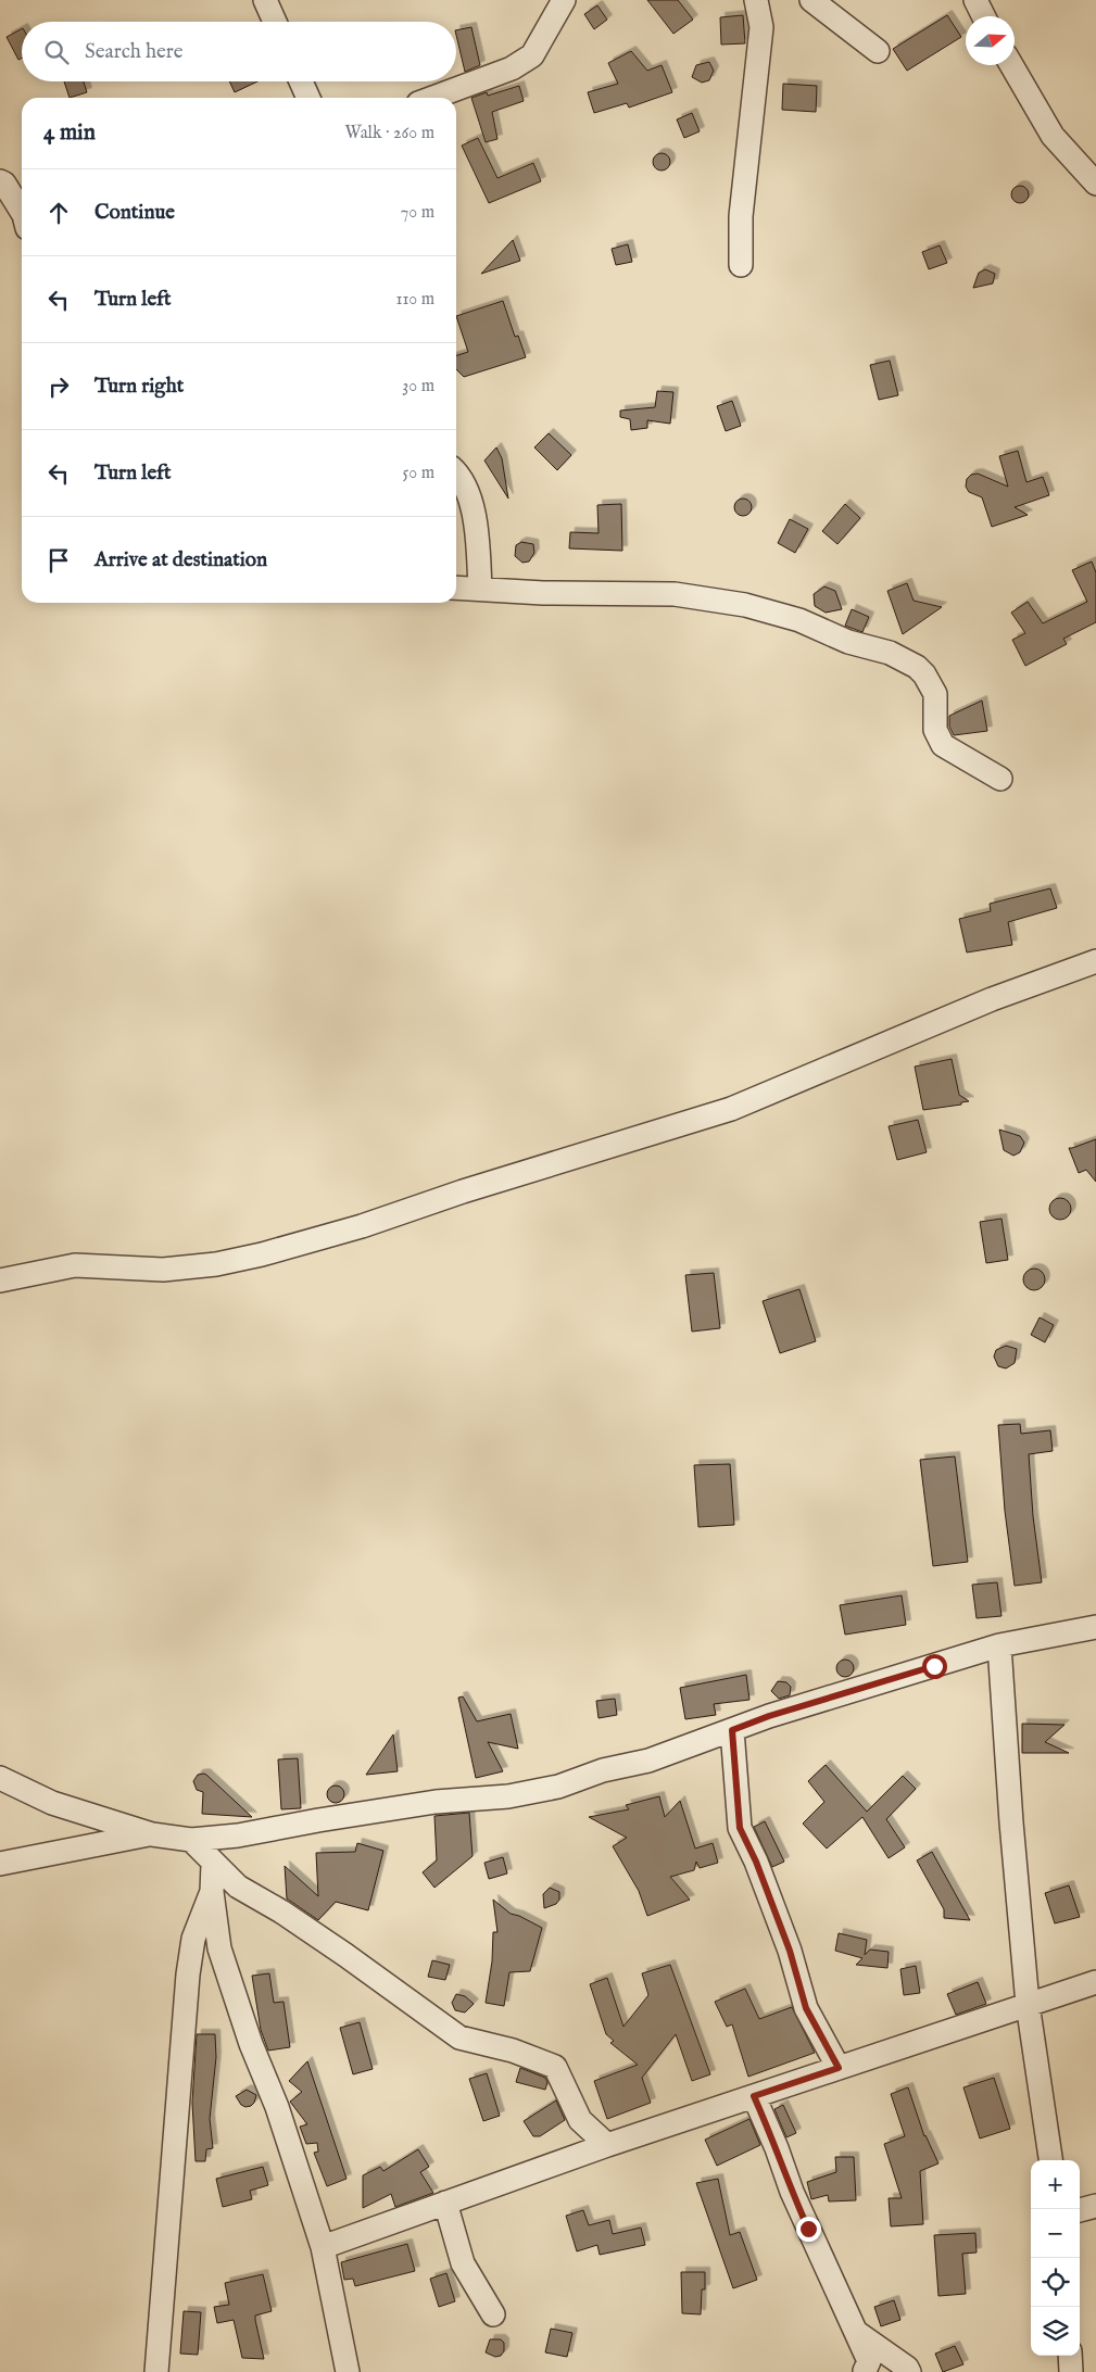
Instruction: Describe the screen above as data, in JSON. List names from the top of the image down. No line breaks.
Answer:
{"north":"right","page":{"search":"Search here","heading":["4 min","Walk · 260 m"],"list":[["Continue","70 m"],["Turn left","110 m"],["Turn right","30 m"],["Turn left","50 m"],"Arrive at destination"],"map_buttons":["+","−"]}}
